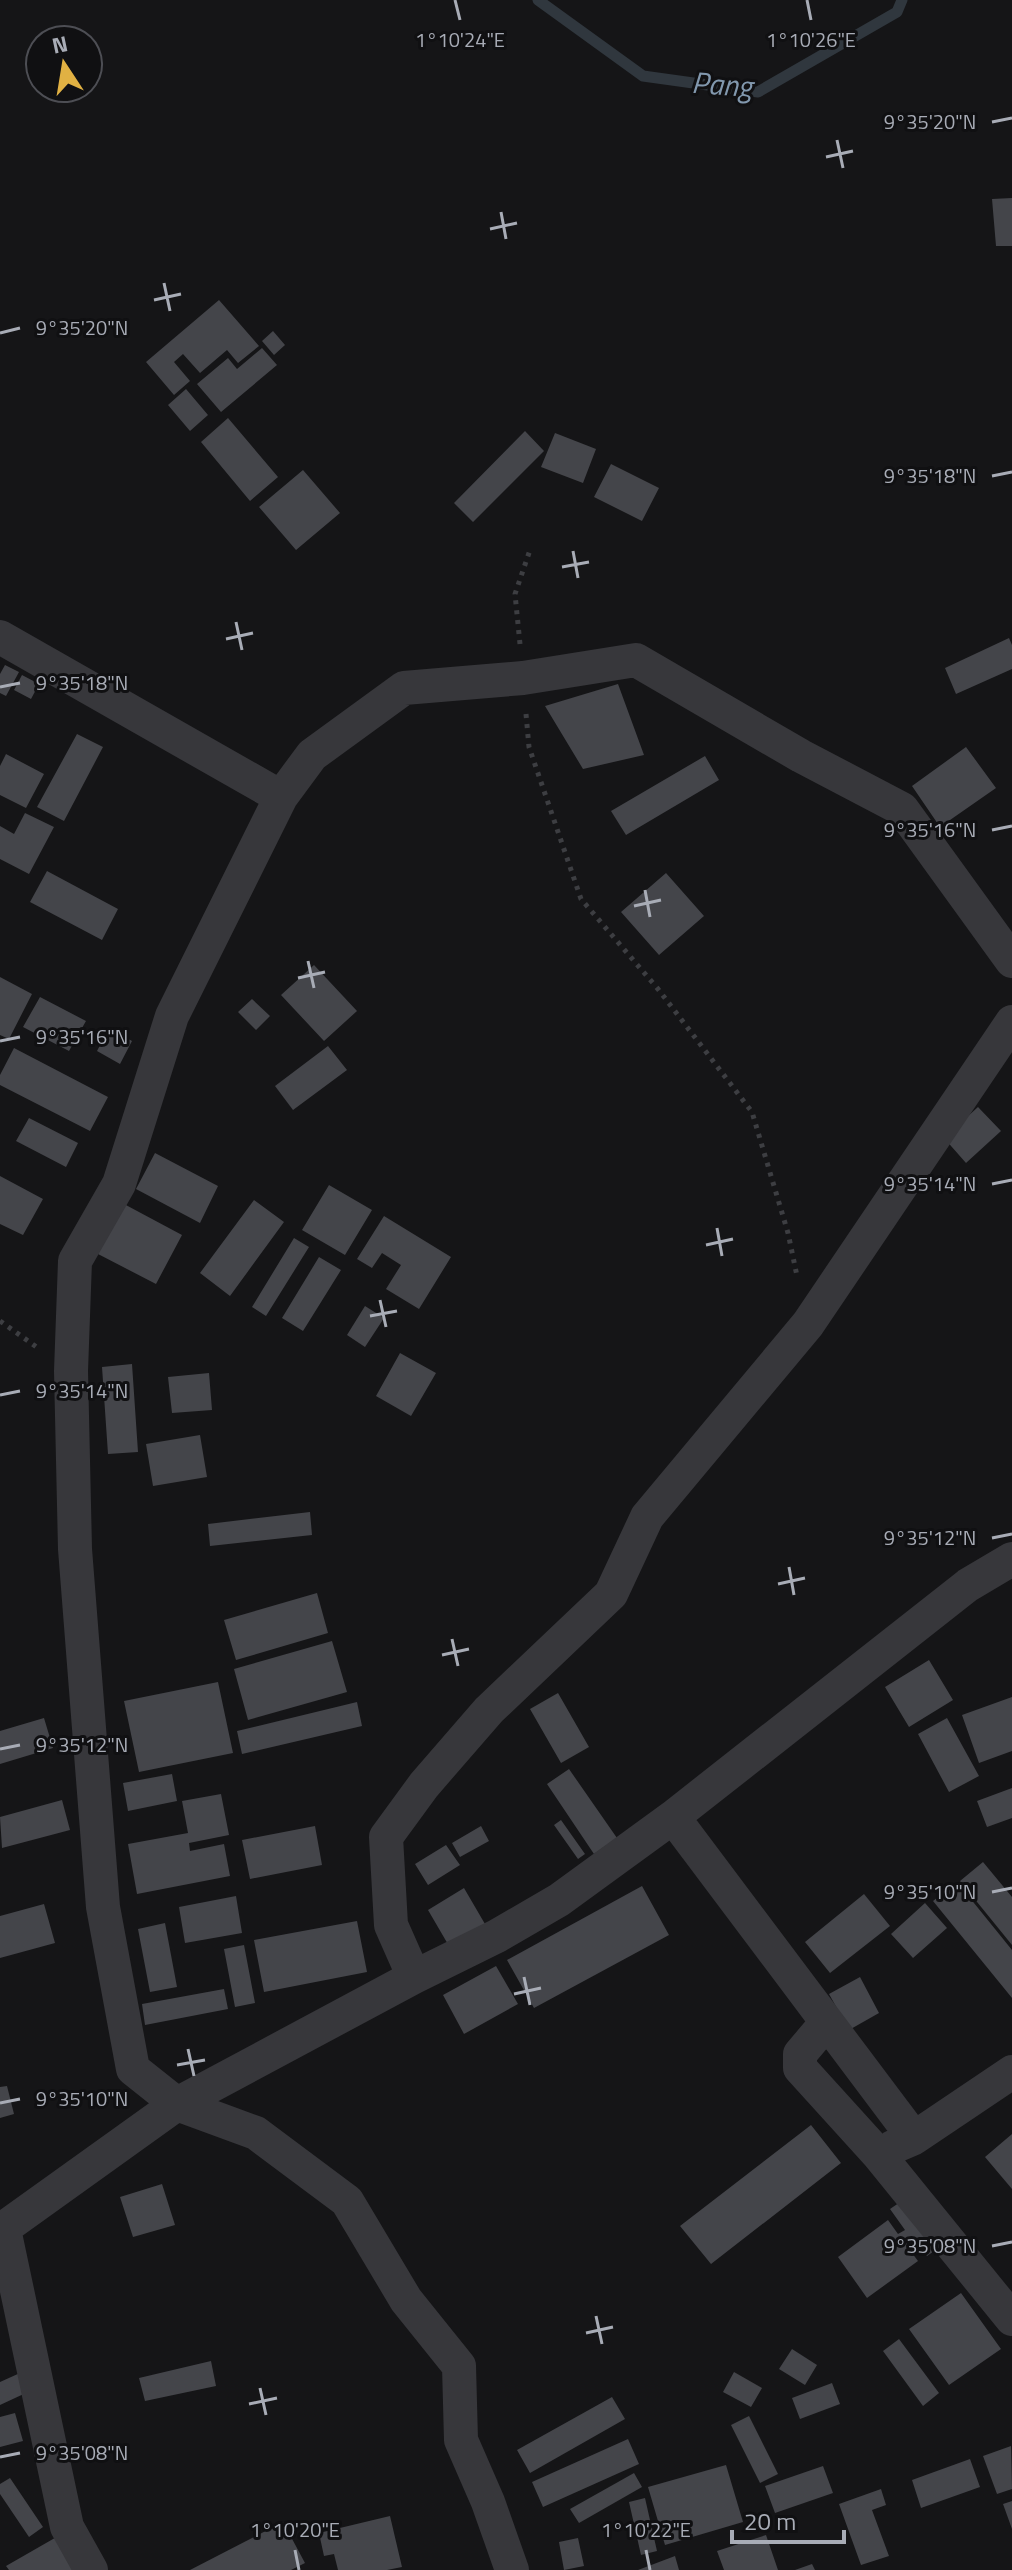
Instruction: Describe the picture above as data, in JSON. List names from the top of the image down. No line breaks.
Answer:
{"water":["Pang"],"scale_bar":"20 m","north":"top","coordinates":["1°10'24\"E","1°10'26\"E","9°35'20\"N","9°35'18\"N","9°35'16\"N","9°35'14\"N","9°35'12\"N","9°35'10\"N","9°35'08\"N","1°10'20\"E","1°10'22\"E"]}
